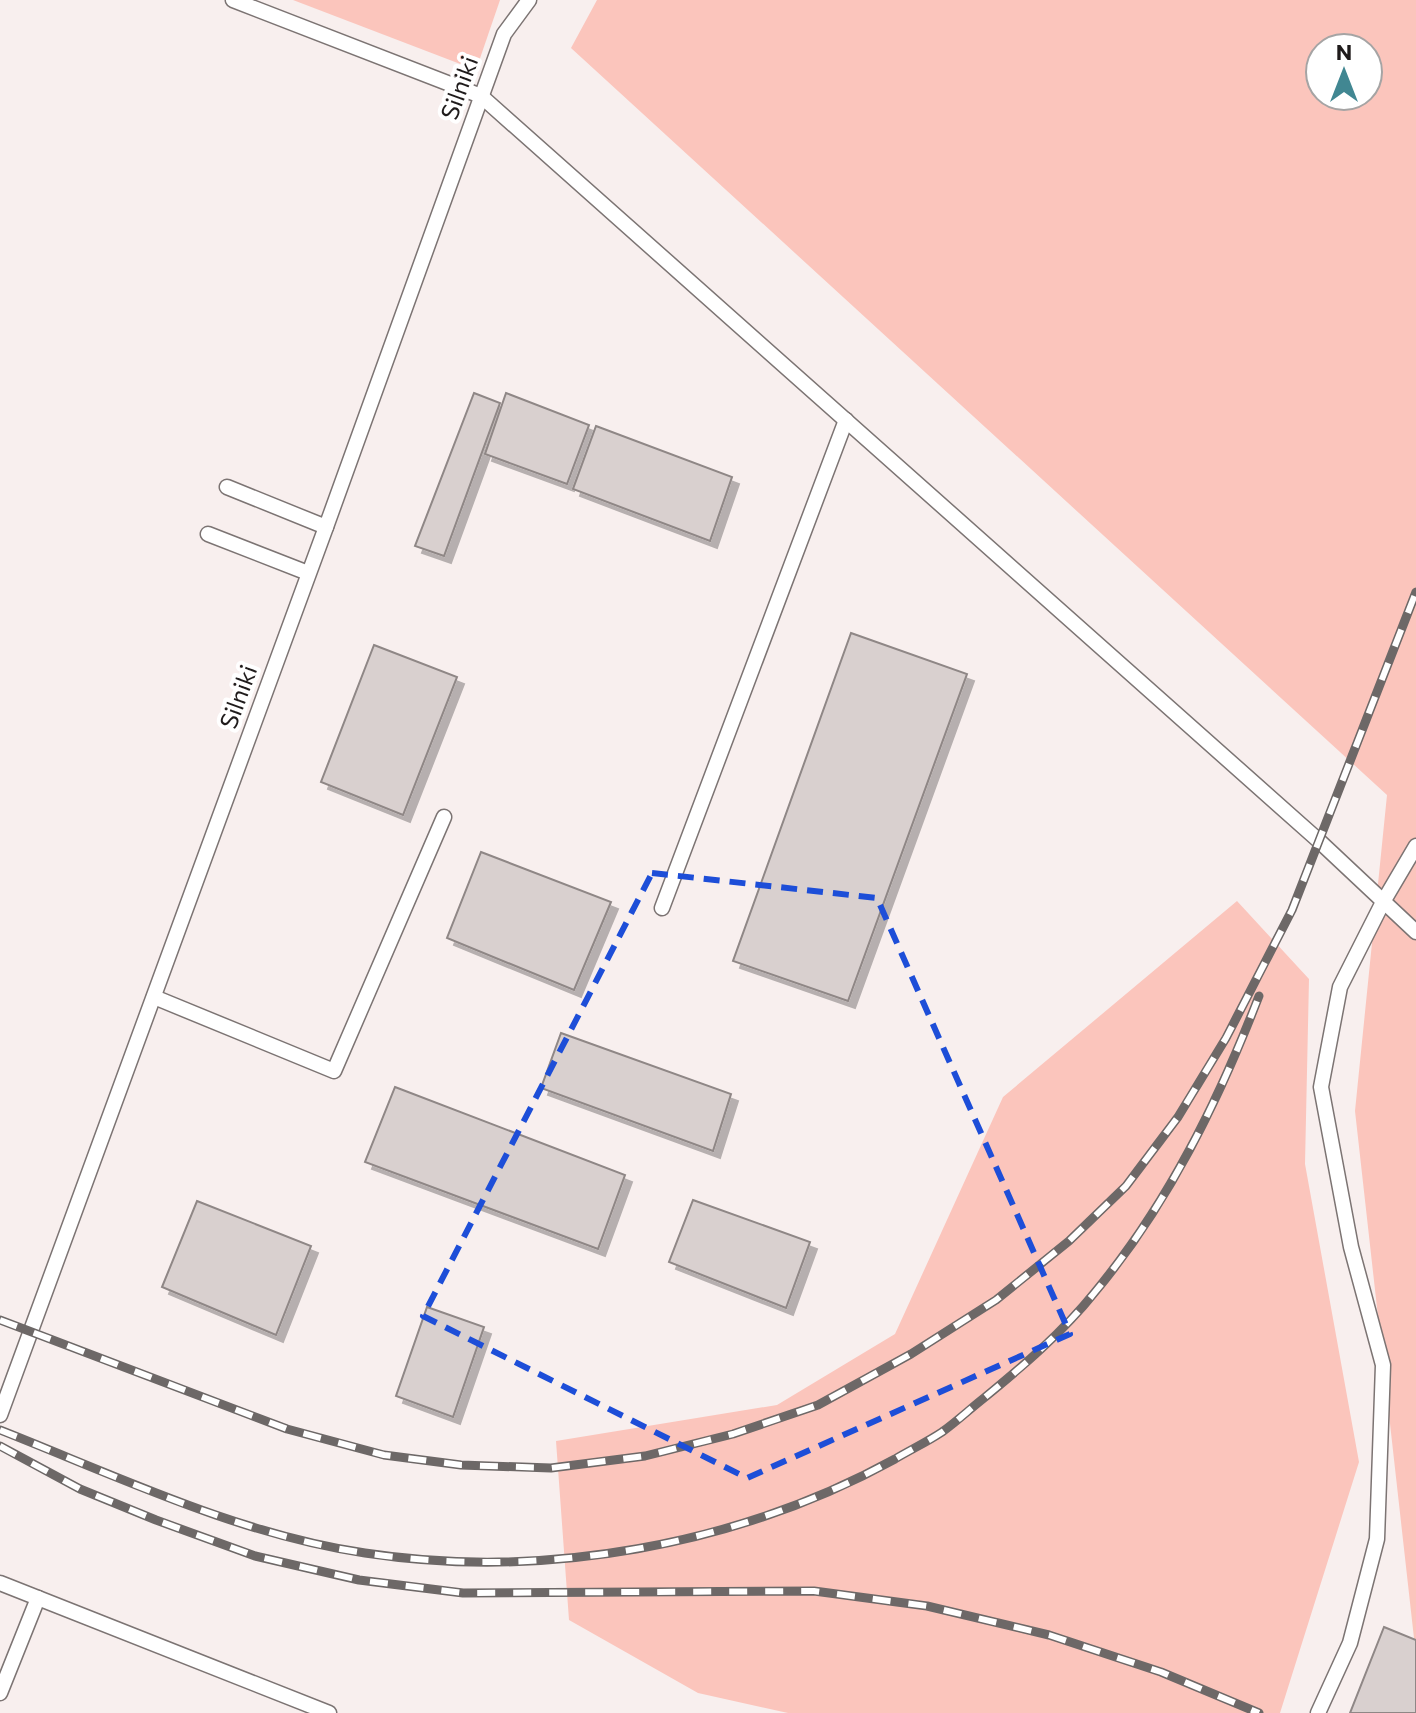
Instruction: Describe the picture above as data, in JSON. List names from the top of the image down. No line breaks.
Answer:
{"streets":{"lane":["Silniki"]},"north":"top"}
